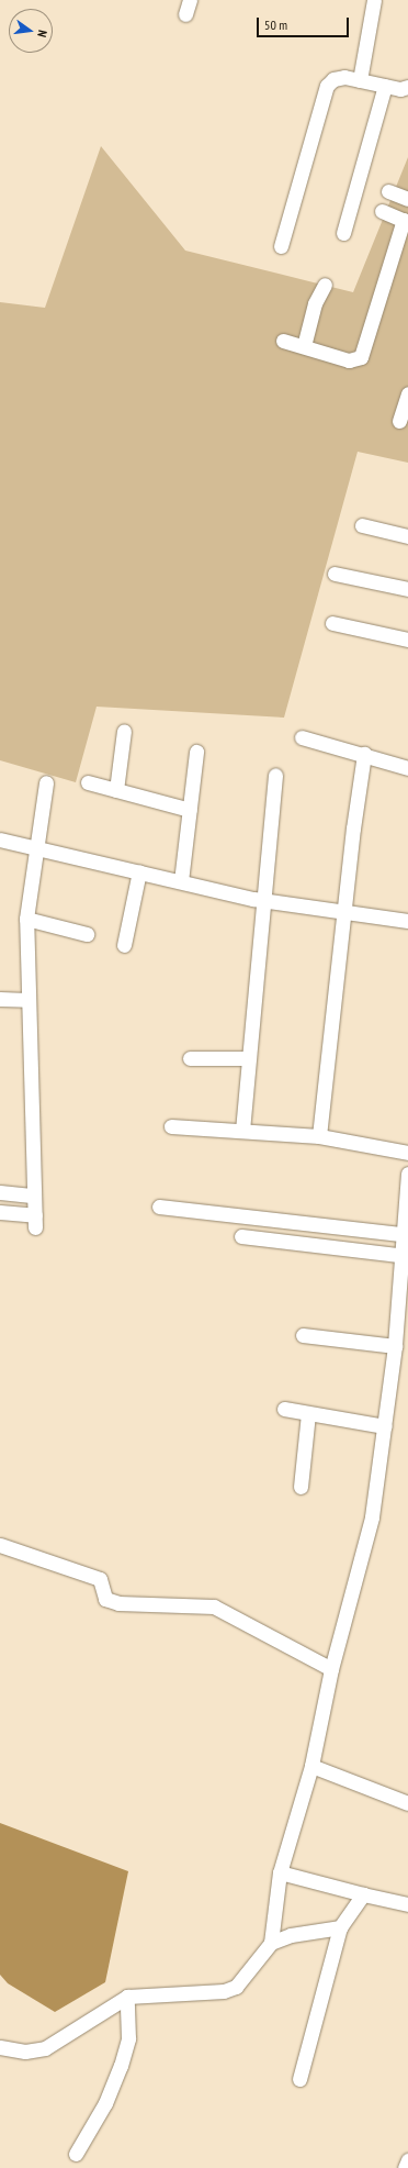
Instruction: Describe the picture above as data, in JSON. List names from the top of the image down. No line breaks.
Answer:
{"scale_bar":"50 m","north":"right"}
